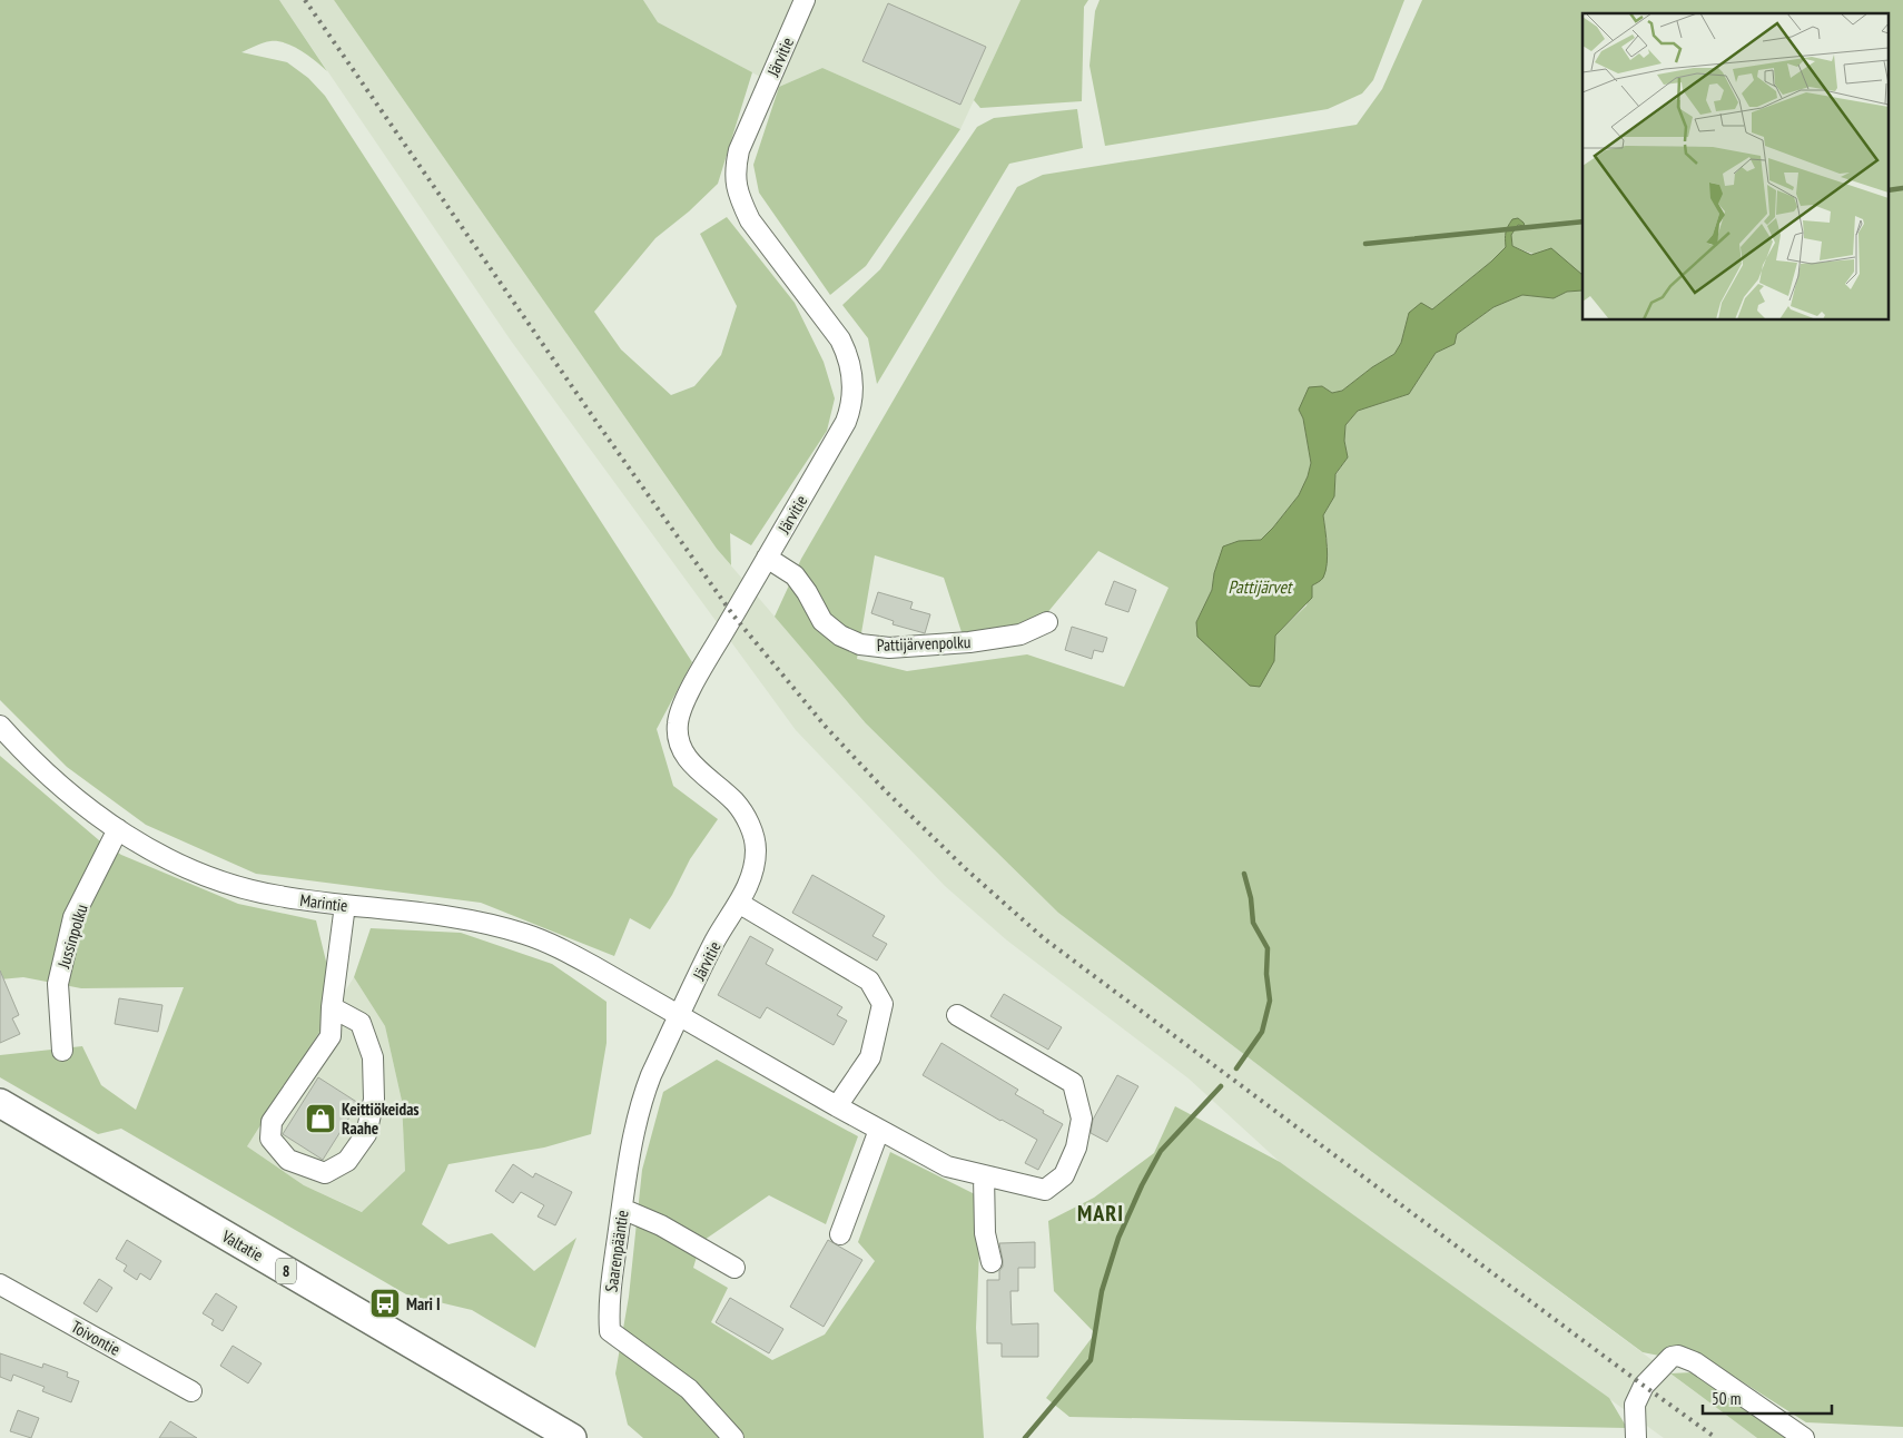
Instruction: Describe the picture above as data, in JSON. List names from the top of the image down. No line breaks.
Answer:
{"streets":{"highway":["Valtatie","8"],"street":["Järvitie","Pattijärvenpolku","Marintie","Jussinpolku","Saarenpääntie","Toivontie"]},"crossings":[["Järvitie","Pattijärvenpolku"],["Järvitie","Marintie"],["Järvitie","Saarenpääntie"],["Marintie","Jussinpolku"],["Marintie","Saarenpääntie"]],"districts":["MARI"],"water":["Pattijärvet"],"places":{"shop":["Keittiökeidas Raahe"],"bus stop":["Mari I"]},"scale_bar":"50 m"}
